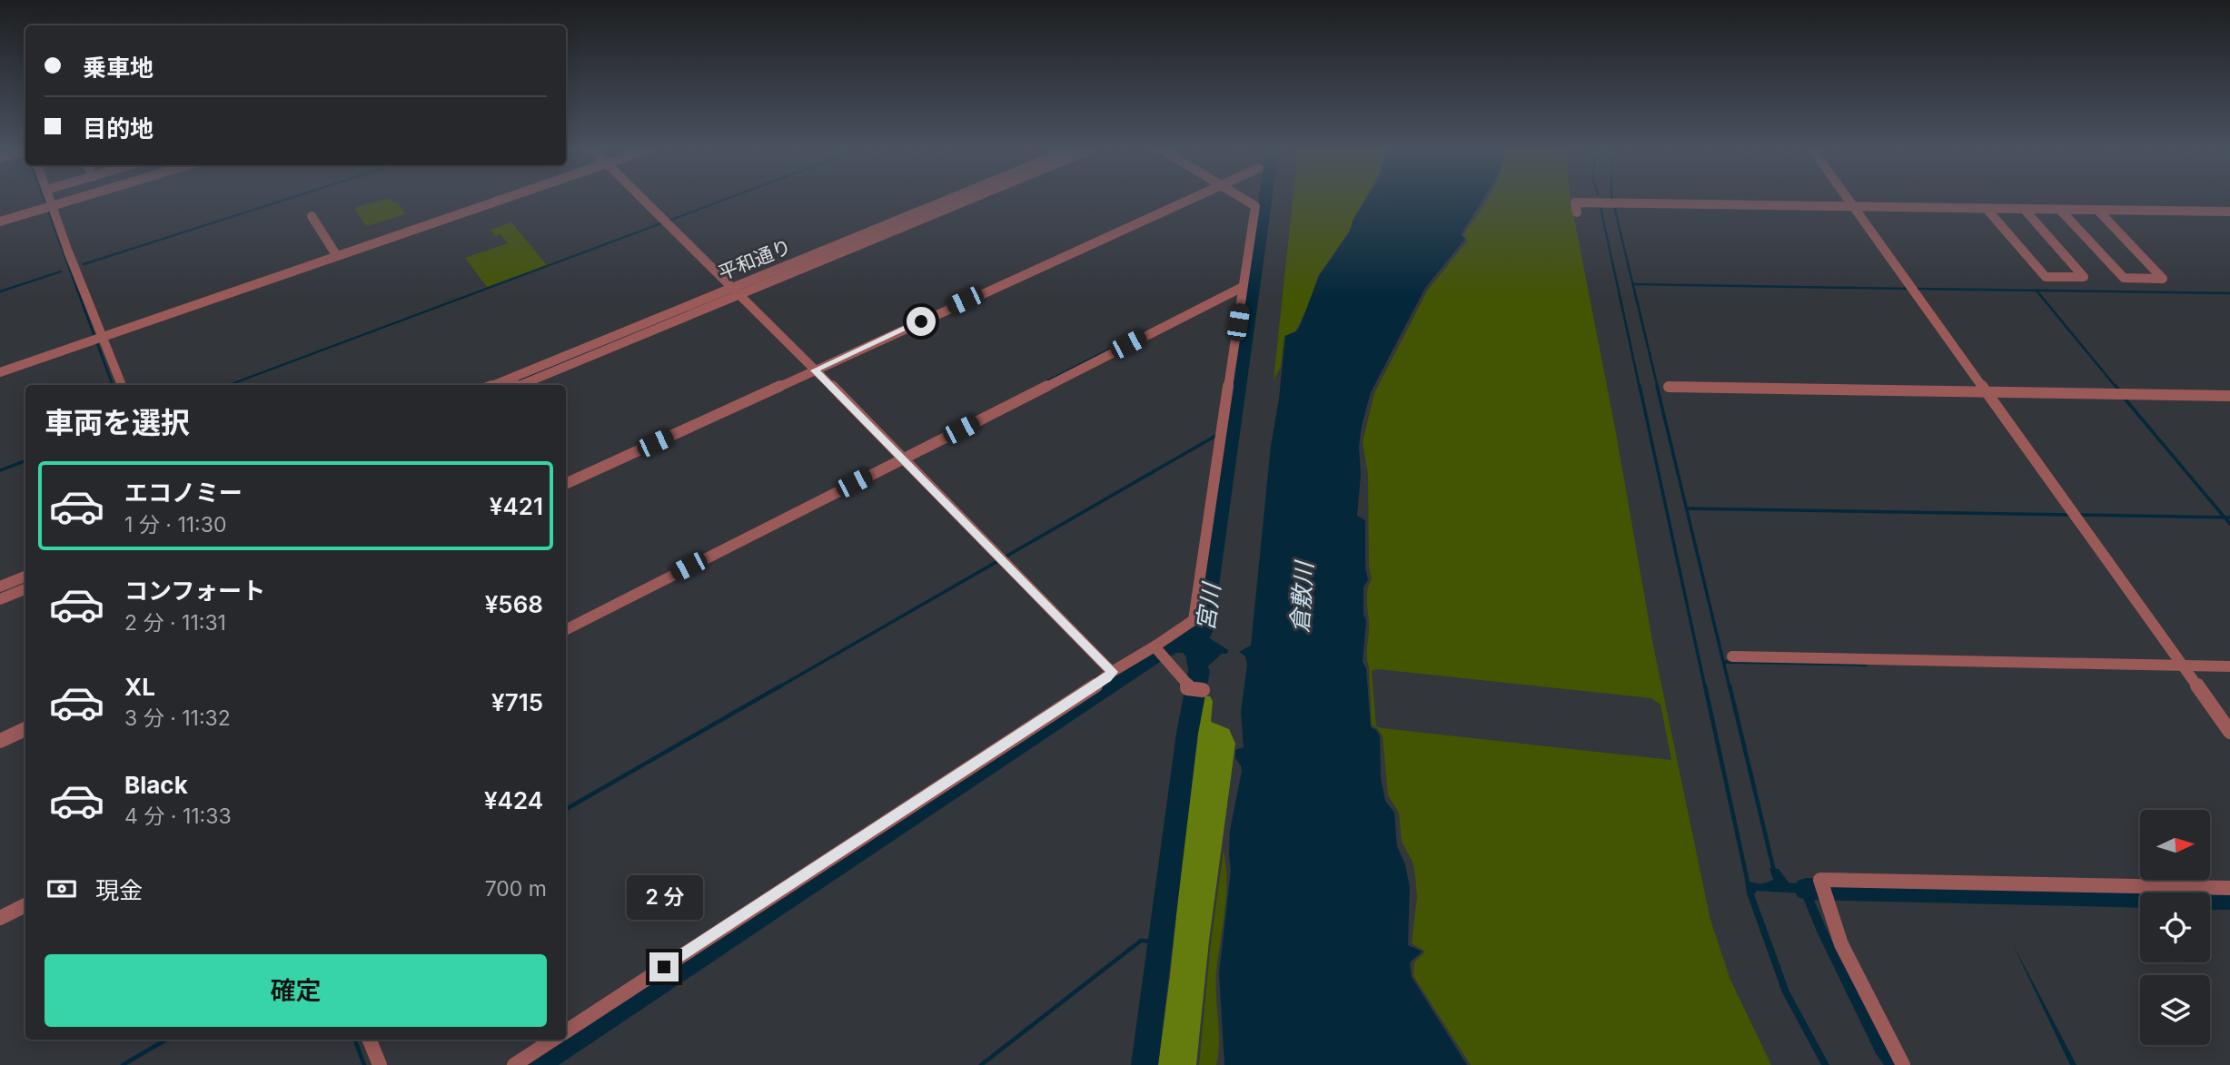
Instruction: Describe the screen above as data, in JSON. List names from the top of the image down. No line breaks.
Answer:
{"streets":{"street":["平和通り"]},"water":["倉敷川","宮川"],"north":"right","page":{"banner":["乗車地","目的地"],"heading":"車両を選択","list":[{"name":"エコノミー","note":"1 分 · 11:30","value":"¥421"},{"name":"コンフォート","note":"2 分 · 11:31","value":"¥568"},{"name":"XL","note":"3 分 · 11:32","value":"¥715"},{"name":"Black","note":"4 分 · 11:33","value":"¥424"}],"pay":["現金","700 m"],"bubble":"2 分","buttons":"確定"}}
